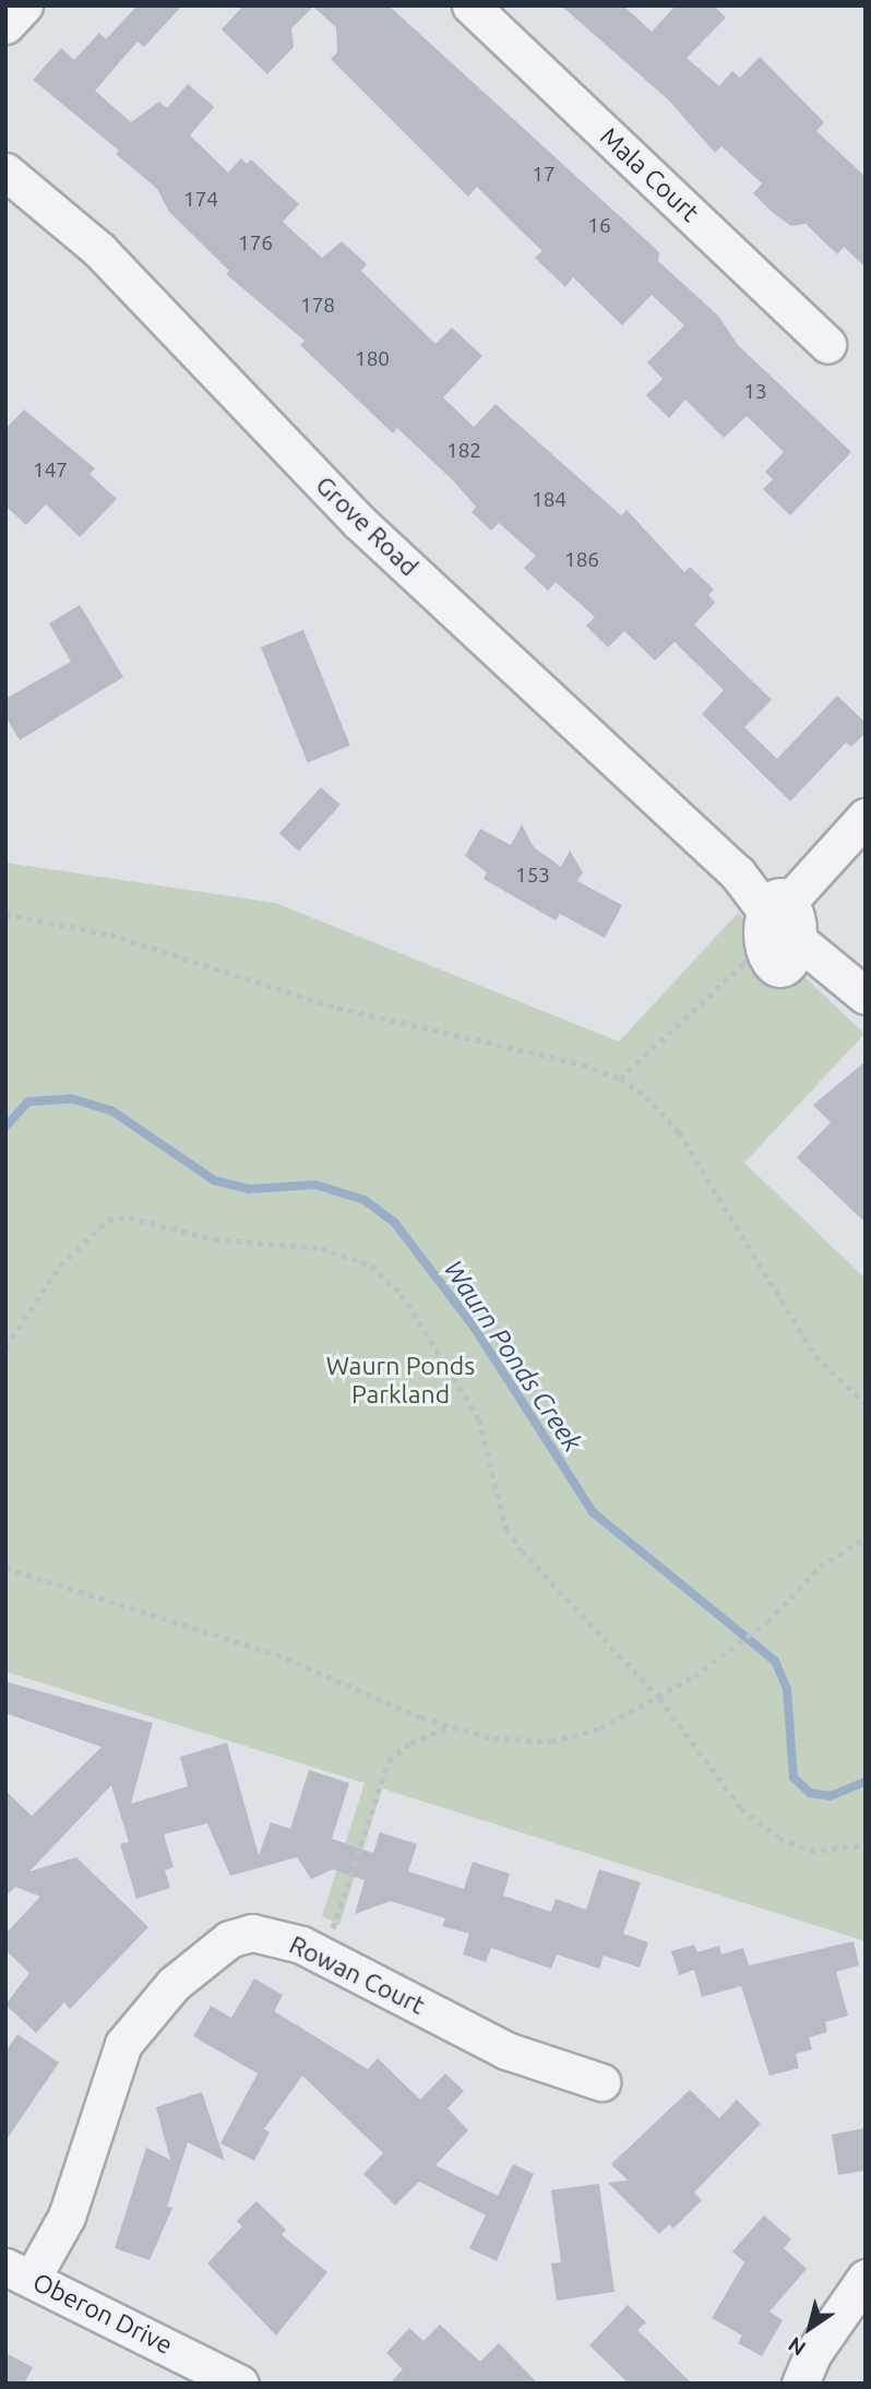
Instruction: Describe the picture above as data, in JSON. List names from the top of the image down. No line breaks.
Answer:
{"streets":{"street":["Mala Court","Grove Road","Rowan Court","Oberon Drive"]},"crossings":[["Rowan Court","Oberon Drive"]],"water":["Waurn Ponds Creek"],"parks":["Waurn Ponds Parkland"],"house_numbers":["17","174","16","176","178","180","13","182","147","184","186","153"],"north":"bottom left"}
